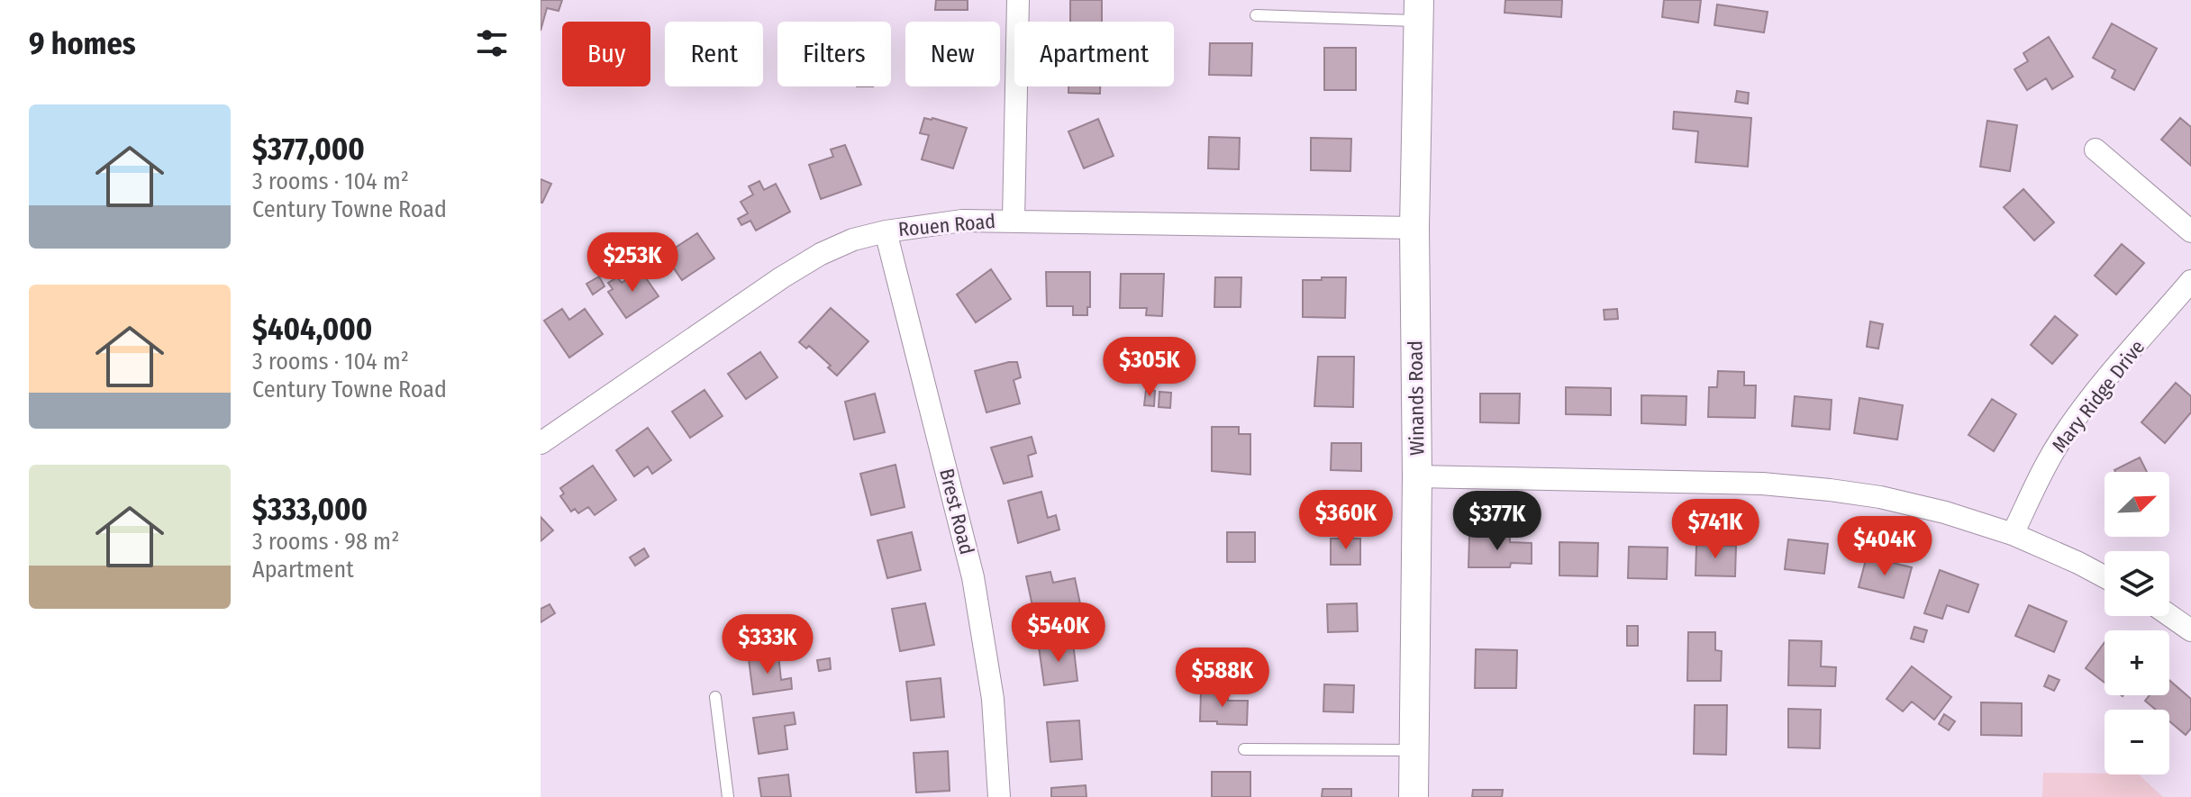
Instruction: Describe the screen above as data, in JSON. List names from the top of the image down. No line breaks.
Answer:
{"streets":{"street":["Rouen Road","Mary Ridge Drive","Winands Road","Brest Road"]},"crossings":[["Rouen Road","Winands Road"],["Rouen Road","Brest Road"]],"north":"top right","page":{"heading":"9 homes","chip":["Buy","Rent","Filters","New","Apartment"],"list":[{"name":"$377,000","note":"3 rooms · 104 m² · Century Towne Road"},{"name":"$404,000","note":"3 rooms · 104 m² · Century Towne Road"},{"name":"$333,000","note":"3 rooms · 98 m² · Apartment"}],"price":["$253K","$305K","$360K","$377K","$741K","$404K","$540K","$333K","$588K"],"map_buttons":["+","−"]}}
